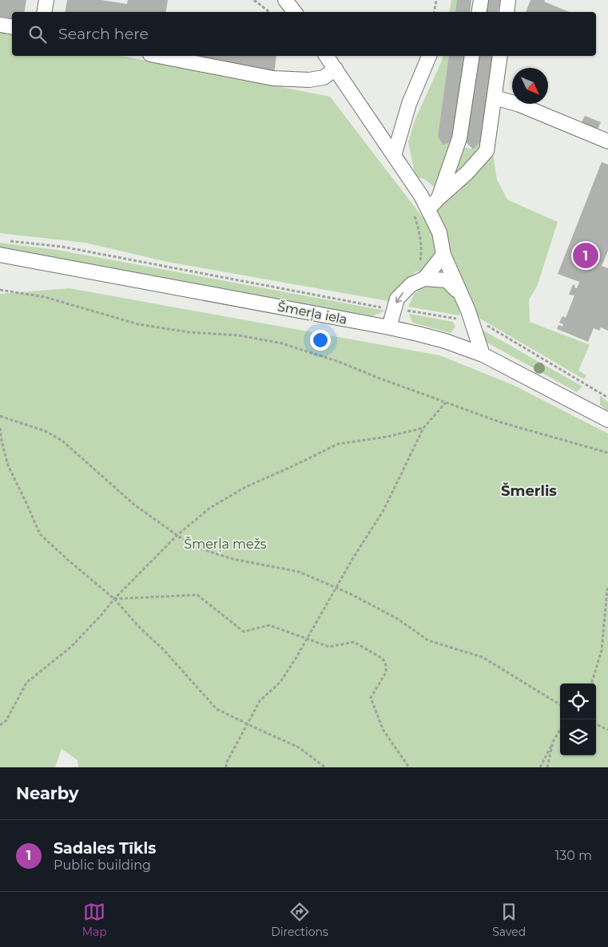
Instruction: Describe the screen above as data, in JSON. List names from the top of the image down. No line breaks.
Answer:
{"streets":{"street":["Šmerļa iela"]},"districts":["Šmerlis"],"parks":["Šmerļa mežs"],"north":"bottom right","page":{"search":"Search here","pins":"1","heading":"Nearby","list":[{"mark":"1","name":"Sadales Tīkls","note":"Public building","value":"130 m"}],"nav":["Map","Directions","Saved"]}}
